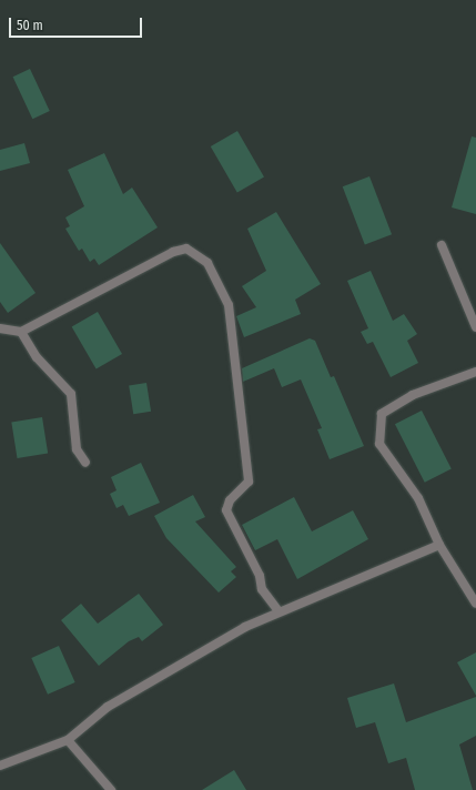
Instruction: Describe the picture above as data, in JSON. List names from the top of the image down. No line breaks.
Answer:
{"scale_bar":"50 m"}
